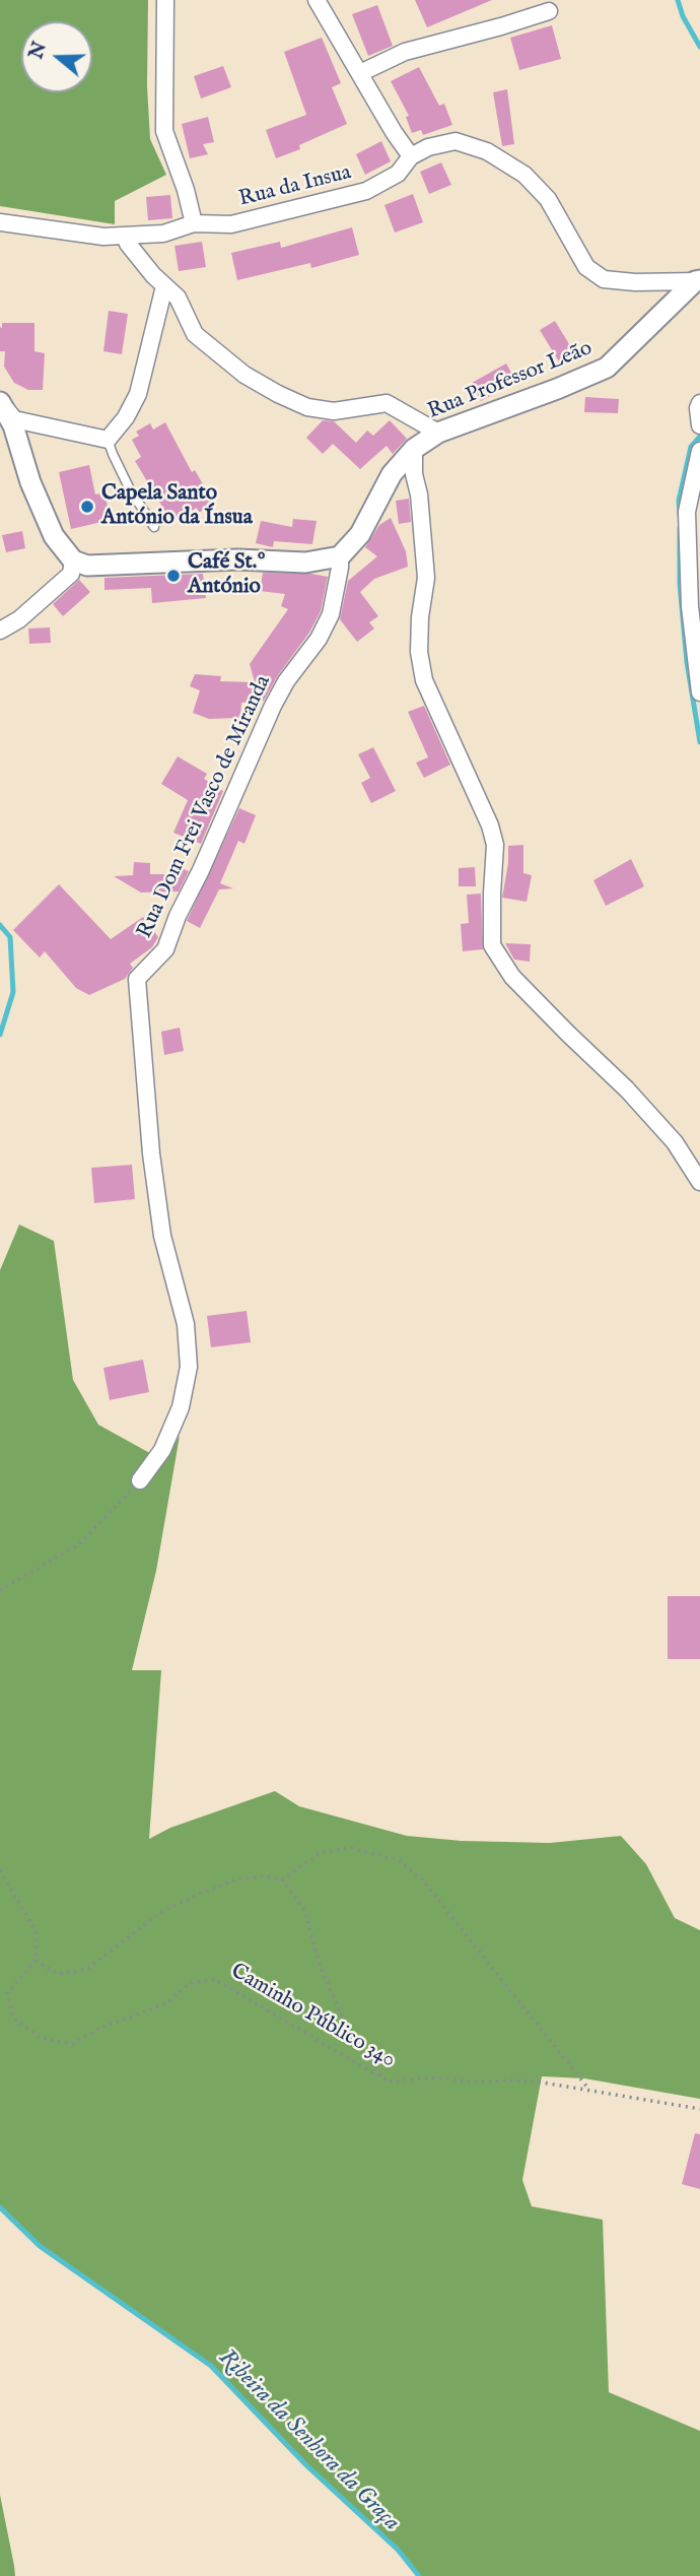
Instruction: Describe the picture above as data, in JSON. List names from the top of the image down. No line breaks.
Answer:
{"streets":{"street":["Rua da Insua","Rua Professor Leão","Rua Dom Frei Vasco de Miranda"],"path":["Caminho Público 340"]},"crossings":[["Rua da Insua","Rua Professor Leão"],["Rua Professor Leão","Rua Dom Frei Vasco de Miranda"]],"water":["Ribeira da Senhora da Graça"],"places":["Capela Santo António da Ínsua","Café St.º António"],"north":"left"}
